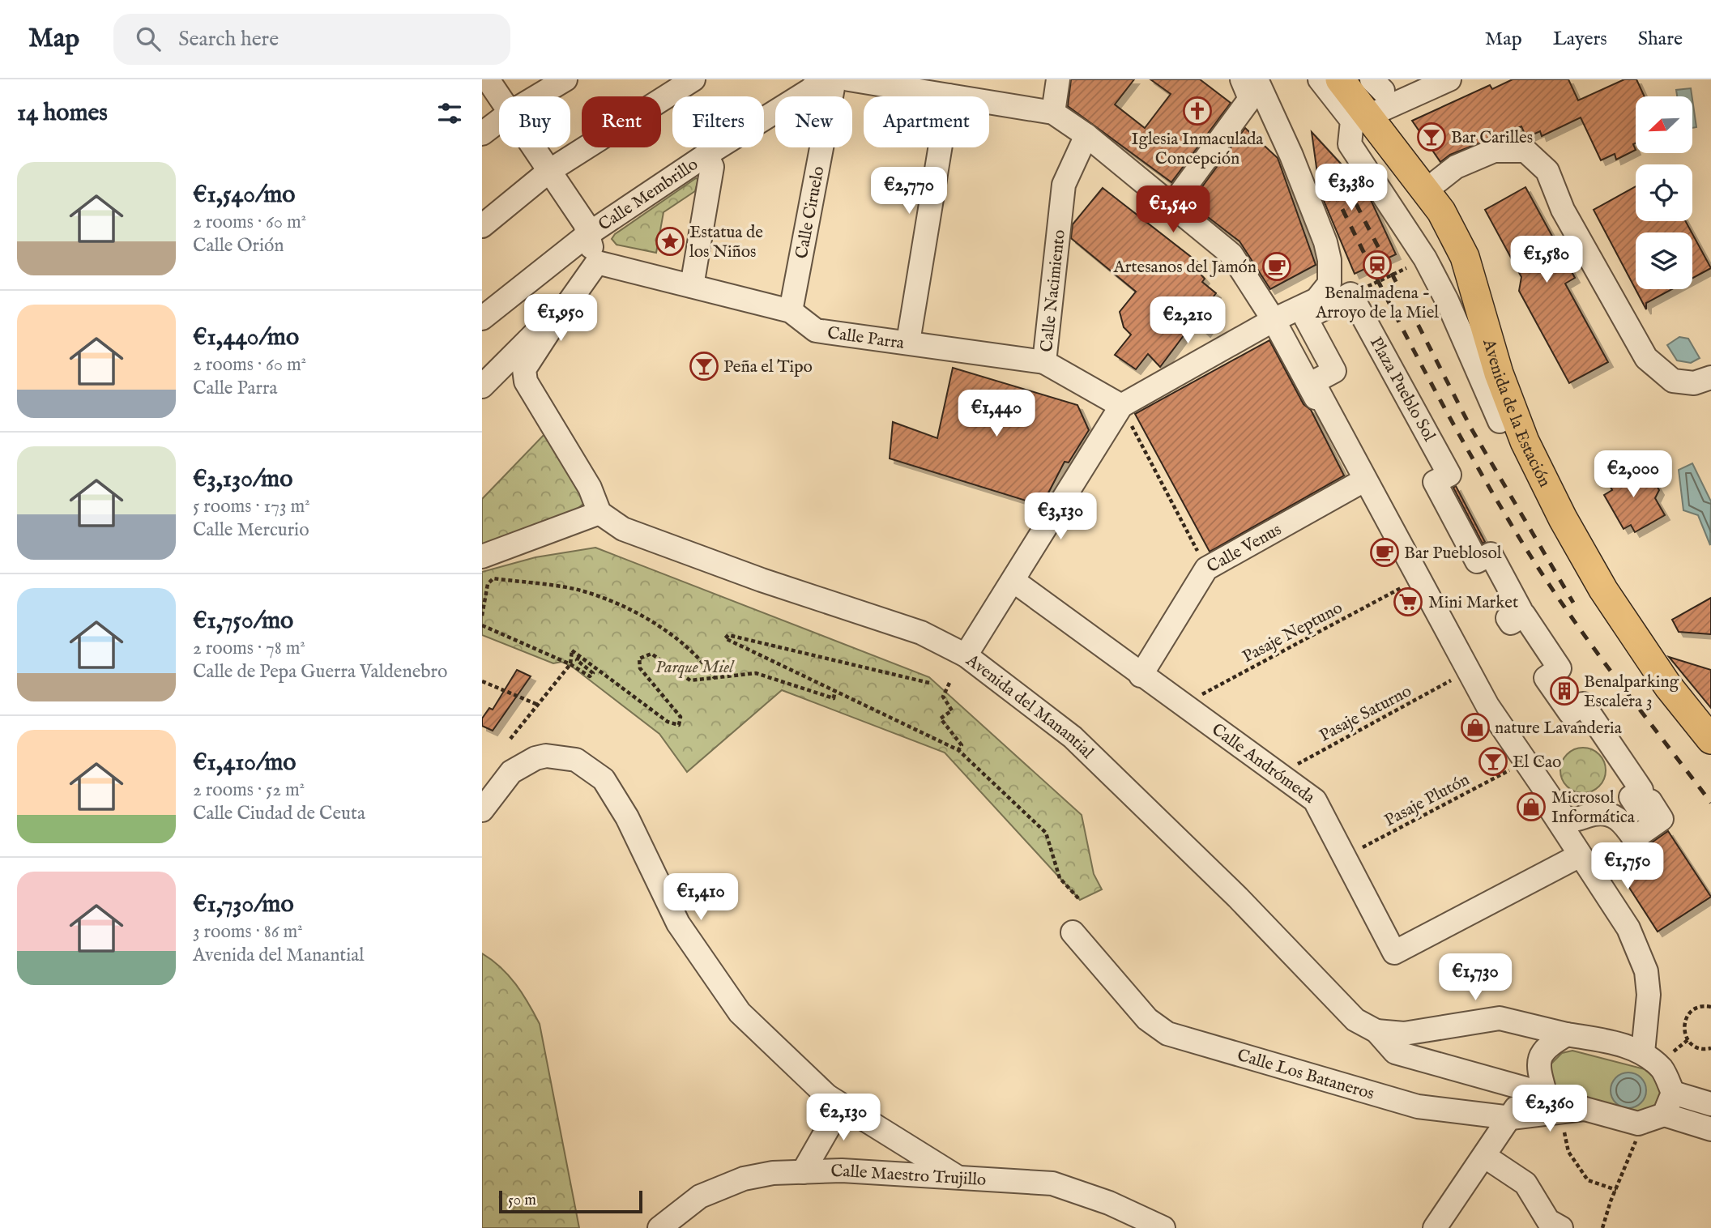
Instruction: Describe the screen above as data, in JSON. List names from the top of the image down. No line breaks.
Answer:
{"streets":{"main road":["Avenida de la Estación"],"street":["Calle Membrillo","Calle Ciruelo","Calle Nacimiento","Calle Parra","Plaza Pueblo Sol","Calle Venus","Avenida del Manantial","Calle Andrómeda","Calle Los Bataneros","Calle Maestro Trujillo"],"path":["Pasaje Neptuno","Pasaje Saturno","Pasaje Plutón"]},"crossings":[["Calle Ciruelo","Calle Parra"],["Calle Nacimiento","Calle Parra"],["Calle Venus","Calle Andrómeda"],["Pasaje Neptuno","Calle Andrómeda"],["Avenida del Manantial","Calle Los Bataneros"],["Pasaje Saturno","Calle Andrómeda"],["Calle Andrómeda","Pasaje Plutón"]],"parks":["Parque Miel"],"places":{"church":["Iglesia Inmaculada Concepción"],"bar":["Bar Carilles","Peña el Tipo","El Cao"],"place":["Estatua de los Niños"],"station":["Benalmadena - Arroyo de la Miel"],"cafe":["Artesanos del Jamón","Bar Pueblosol"],"supermarket":["Mini Market"],"building":["Benalparking Escalera 3"],"shop":["nature Lavanderia","Microsol Informática"]},"scale_bar":"50 m","north":"bottom left","page":{"header":"Map","search":"Search here","nav":["Map","Layers","Share"],"heading":"14 homes","chip":["Buy","Rent","Filters","New","Apartment"],"list":[{"name":"€1,540/mo","note":"2 rooms · 60 m² · Calle Orión"},{"name":"€1,440/mo","note":"2 rooms · 60 m² · Calle Parra"},{"name":"€3,130/mo","note":"5 rooms · 173 m² · Calle Mercurio"},{"name":"€1,750/mo","note":"2 rooms · 78 m² · Calle de Pepa Guerra Valdenebro"},{"name":"€1,410/mo","note":"2 rooms · 52 m² · Calle Ciudad de Ceuta"},{"name":"€1,730/mo","note":"3 rooms · 86 m² · Avenida del Manantial"}],"price":["€3,380","€2,770","€1,540","€1,580","€1,950","€2,210","€1,440","€2,000","€3,130","€1,750","€1,410","€1,730","€2,360","€2,130"],"scale":"50 m"}}
